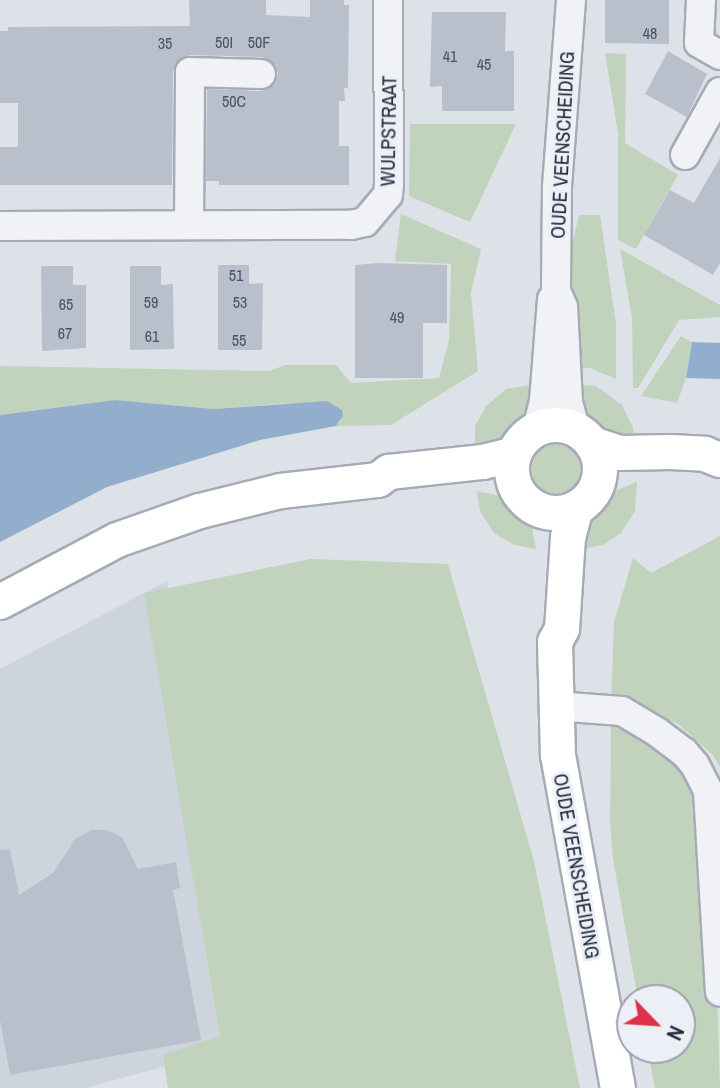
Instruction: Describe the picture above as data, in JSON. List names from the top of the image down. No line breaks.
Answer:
{"streets":{"main road":["OUDE VEENSCHEIDING"],"street":["WULPSTRAAT"]},"house_numbers":["48","50I","50F","35","41","45","50C","51","59","53","65","49","67","61","55"],"north":"bottom right"}
